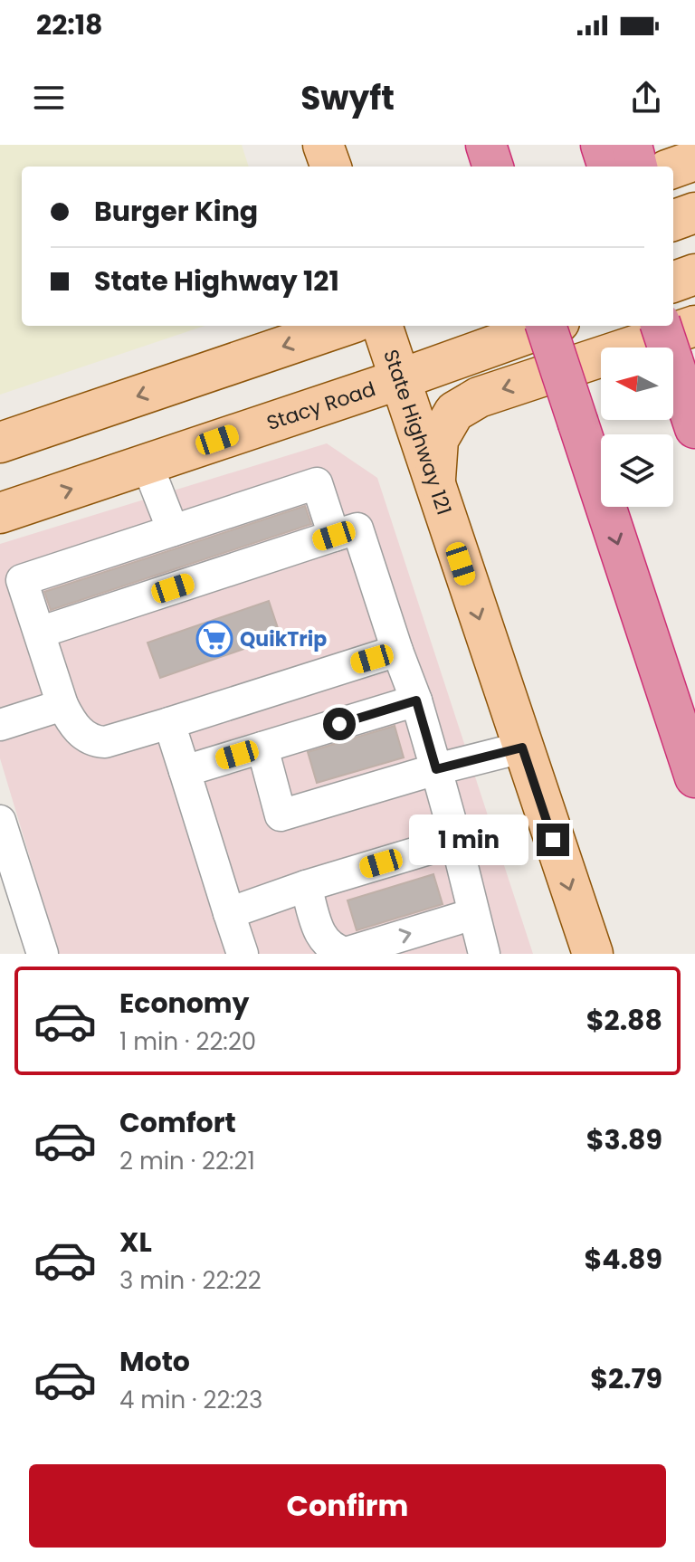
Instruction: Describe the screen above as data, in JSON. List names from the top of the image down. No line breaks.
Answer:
{"streets":{"main road":["Stacy Road","State Highway 121"]},"crossings":[["Stacy Road","State Highway 121"]],"one_way":["State Highway 121"],"places":{"supermarket":["QuikTrip"]},"north":"left","page":{"status":"22:18","header":"Swyft","banner":["Burger King","State Highway 121"],"bubble":"1 min","list":[{"name":"Economy","note":"1 min · 22:20","value":"$2.88"},{"name":"Comfort","note":"2 min · 22:21","value":"$3.89"},{"name":"XL","note":"3 min · 22:22","value":"$4.89"},{"name":"Moto","note":"4 min · 22:23","value":"$2.79"}],"buttons":"Confirm"}}
